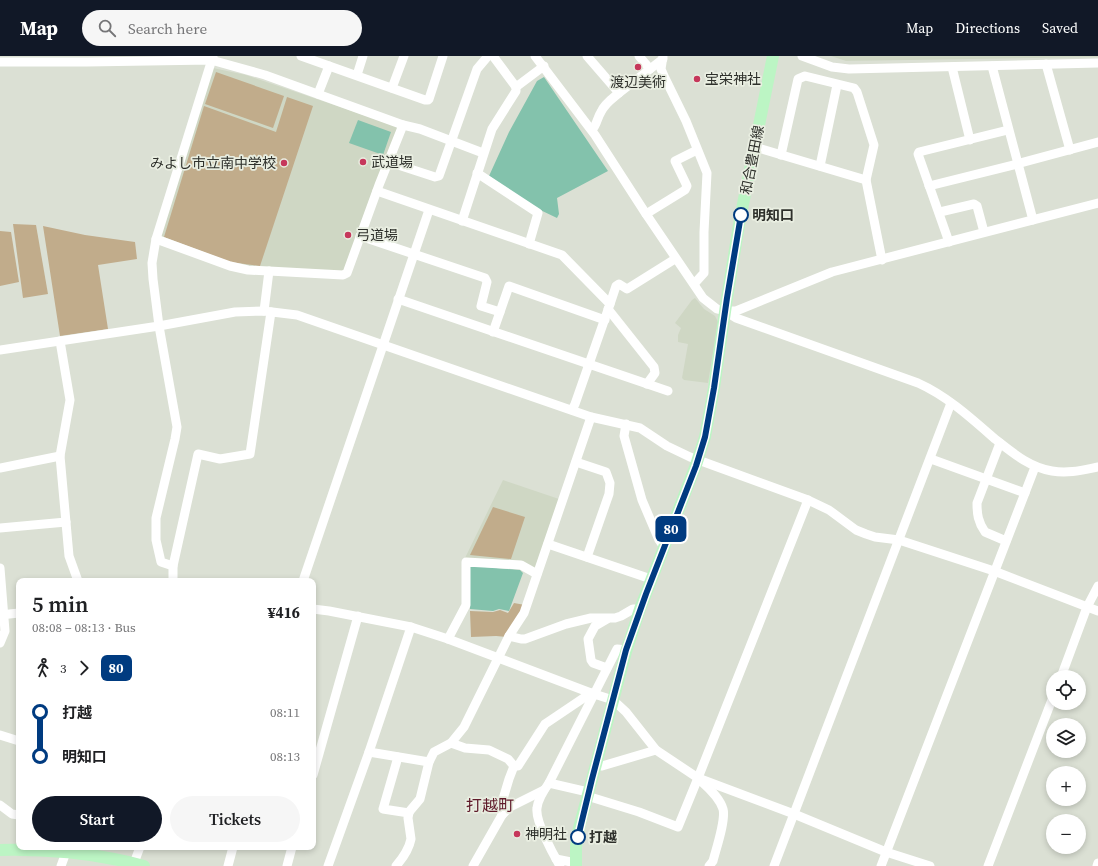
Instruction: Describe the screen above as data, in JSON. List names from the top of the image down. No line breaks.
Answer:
{"streets":{"main road":["和合豊田線"]},"districts":["打越町"],"places":["渡辺美術","宝栄神社","武道場","みよし市立南中学校","明知口","弓道場","神明社","打越"],"lines":["bus line 80"],"page":{"header":"Map","search":"Search here","nav":["Map","Directions","Saved"],"on_map":"80","heading":["5 min","08:08 – 08:13 · Bus","¥416"],"legs":["3","80"],"map_buttons":["+","−"],"list":[{"name":"打越","value":"08:11"},{"name":"明知口","value":"08:13"}],"buttons":["Start","Tickets"]}}
